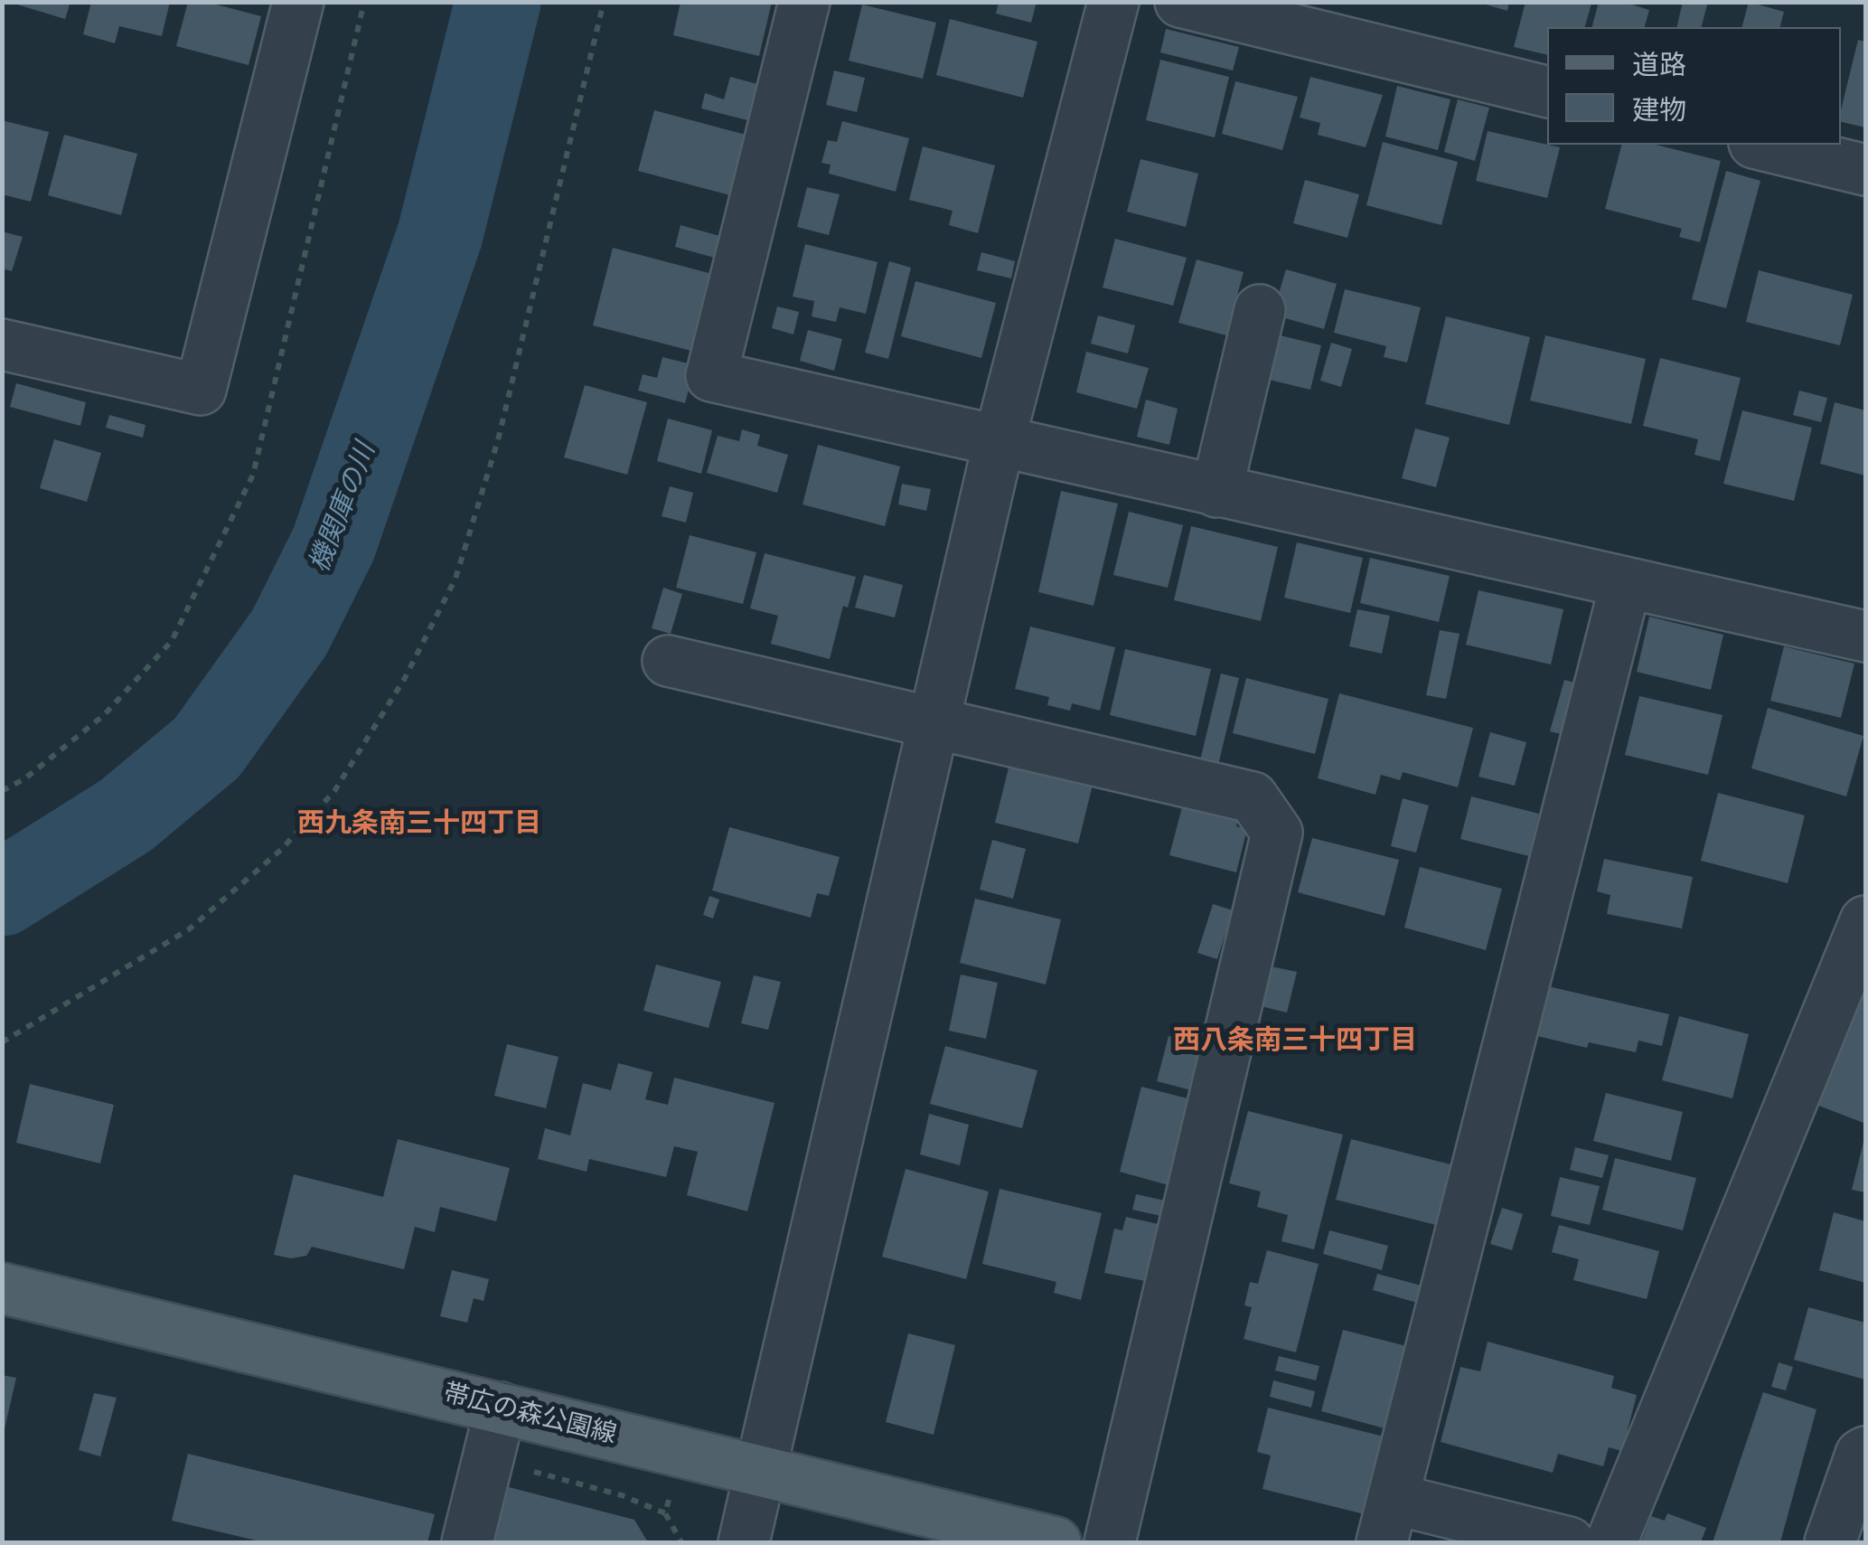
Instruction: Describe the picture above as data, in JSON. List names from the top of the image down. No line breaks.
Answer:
{"streets":{"main road":["帯広の森公園線"]},"districts":["西九条南三十四丁目","西八条南三十四丁目"],"water":["機関庫の川"],"legend":["道路","建物"]}
